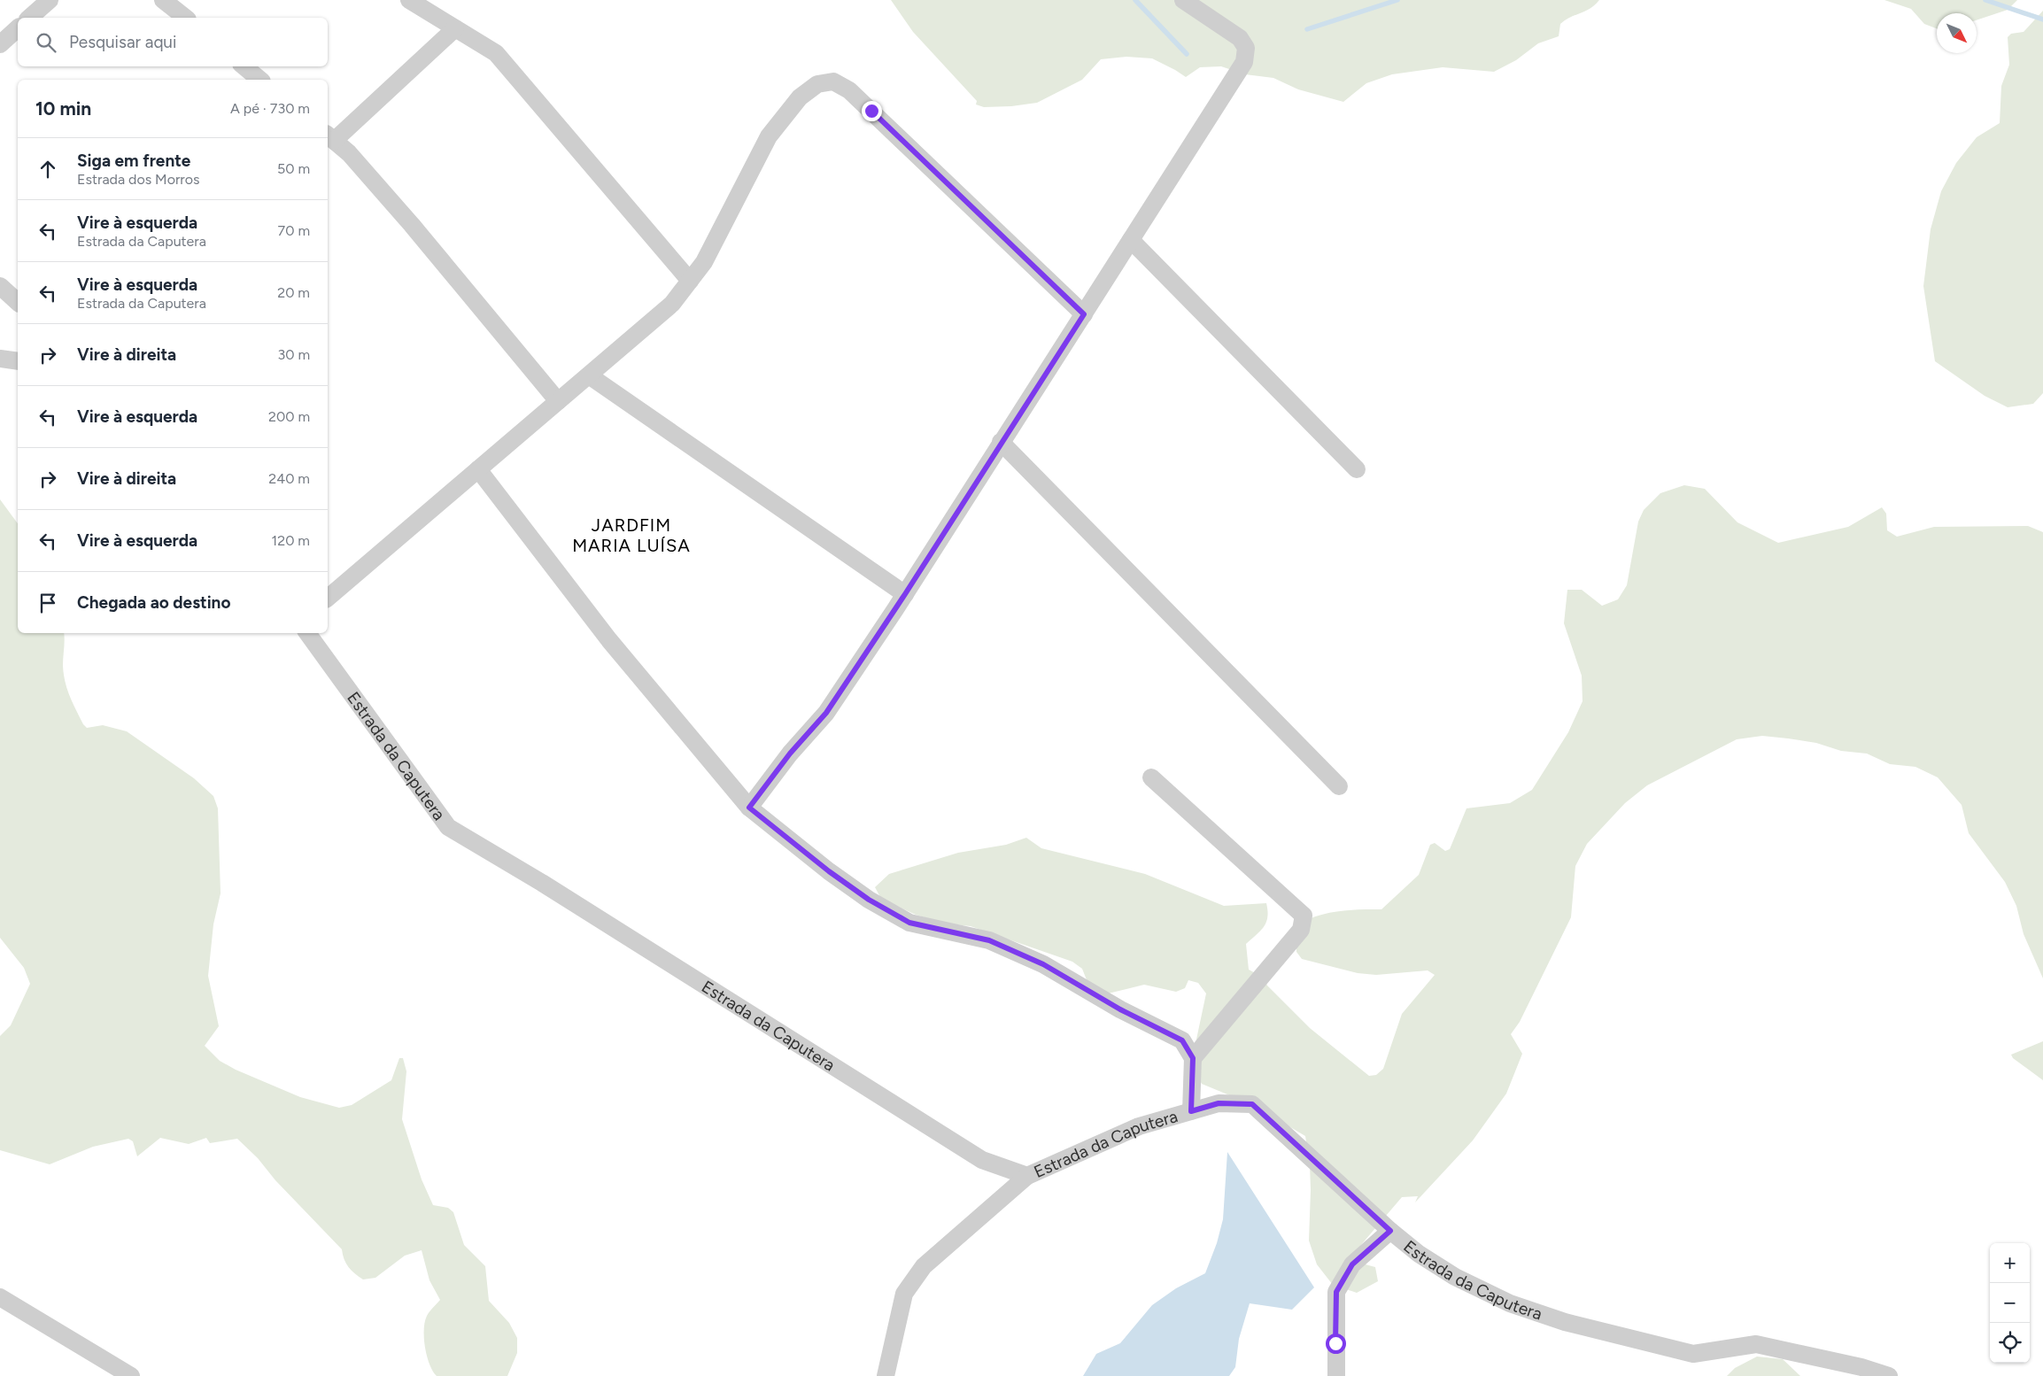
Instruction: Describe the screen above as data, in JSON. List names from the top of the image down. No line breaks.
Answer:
{"streets":{"street":["Estrada da Caputera"]},"districts":["JARDFIM MARIA LUÍSA"],"north":"bottom right","page":{"search":"Pesquisar aqui","heading":["10 min","A pé · 730 m"],"list":[["Siga em frente","Estrada dos Morros","50 m"],["Vire à esquerda","Estrada da Caputera","70 m"],["Vire à esquerda","Estrada da Caputera","20 m"],["Vire à direita","30 m"],["Vire à esquerda","200 m"],["Vire à direita","240 m"],["Vire à esquerda","120 m"],"Chegada ao destino"],"map_buttons":["+","−"]}}
